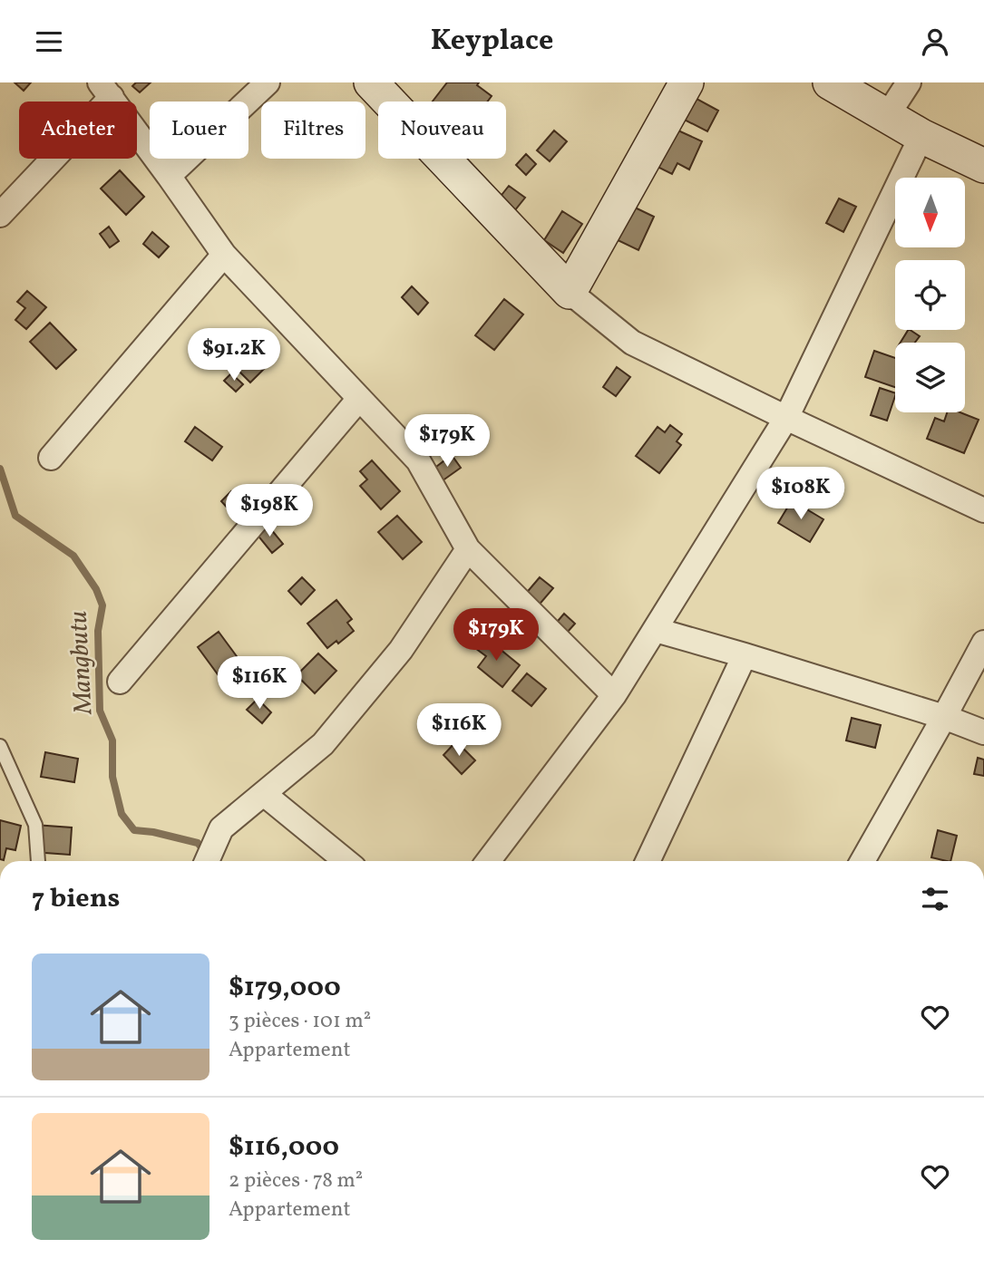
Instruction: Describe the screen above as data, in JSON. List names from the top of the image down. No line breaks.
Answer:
{"water":["Mangbutu"],"north":"bottom","page":{"header":"Keyplace","chip":["Acheter","Louer","Filtres","Nouveau"],"price":["$91.2K","$179K","$108K","$198K","$179K","$116K","$116K"],"heading":"7 biens","list":[{"name":"$179,000","note":"3 pièces · 101 m² · Appartement"},{"name":"$116,000","note":"2 pièces · 78 m² · Appartement"}]}}
